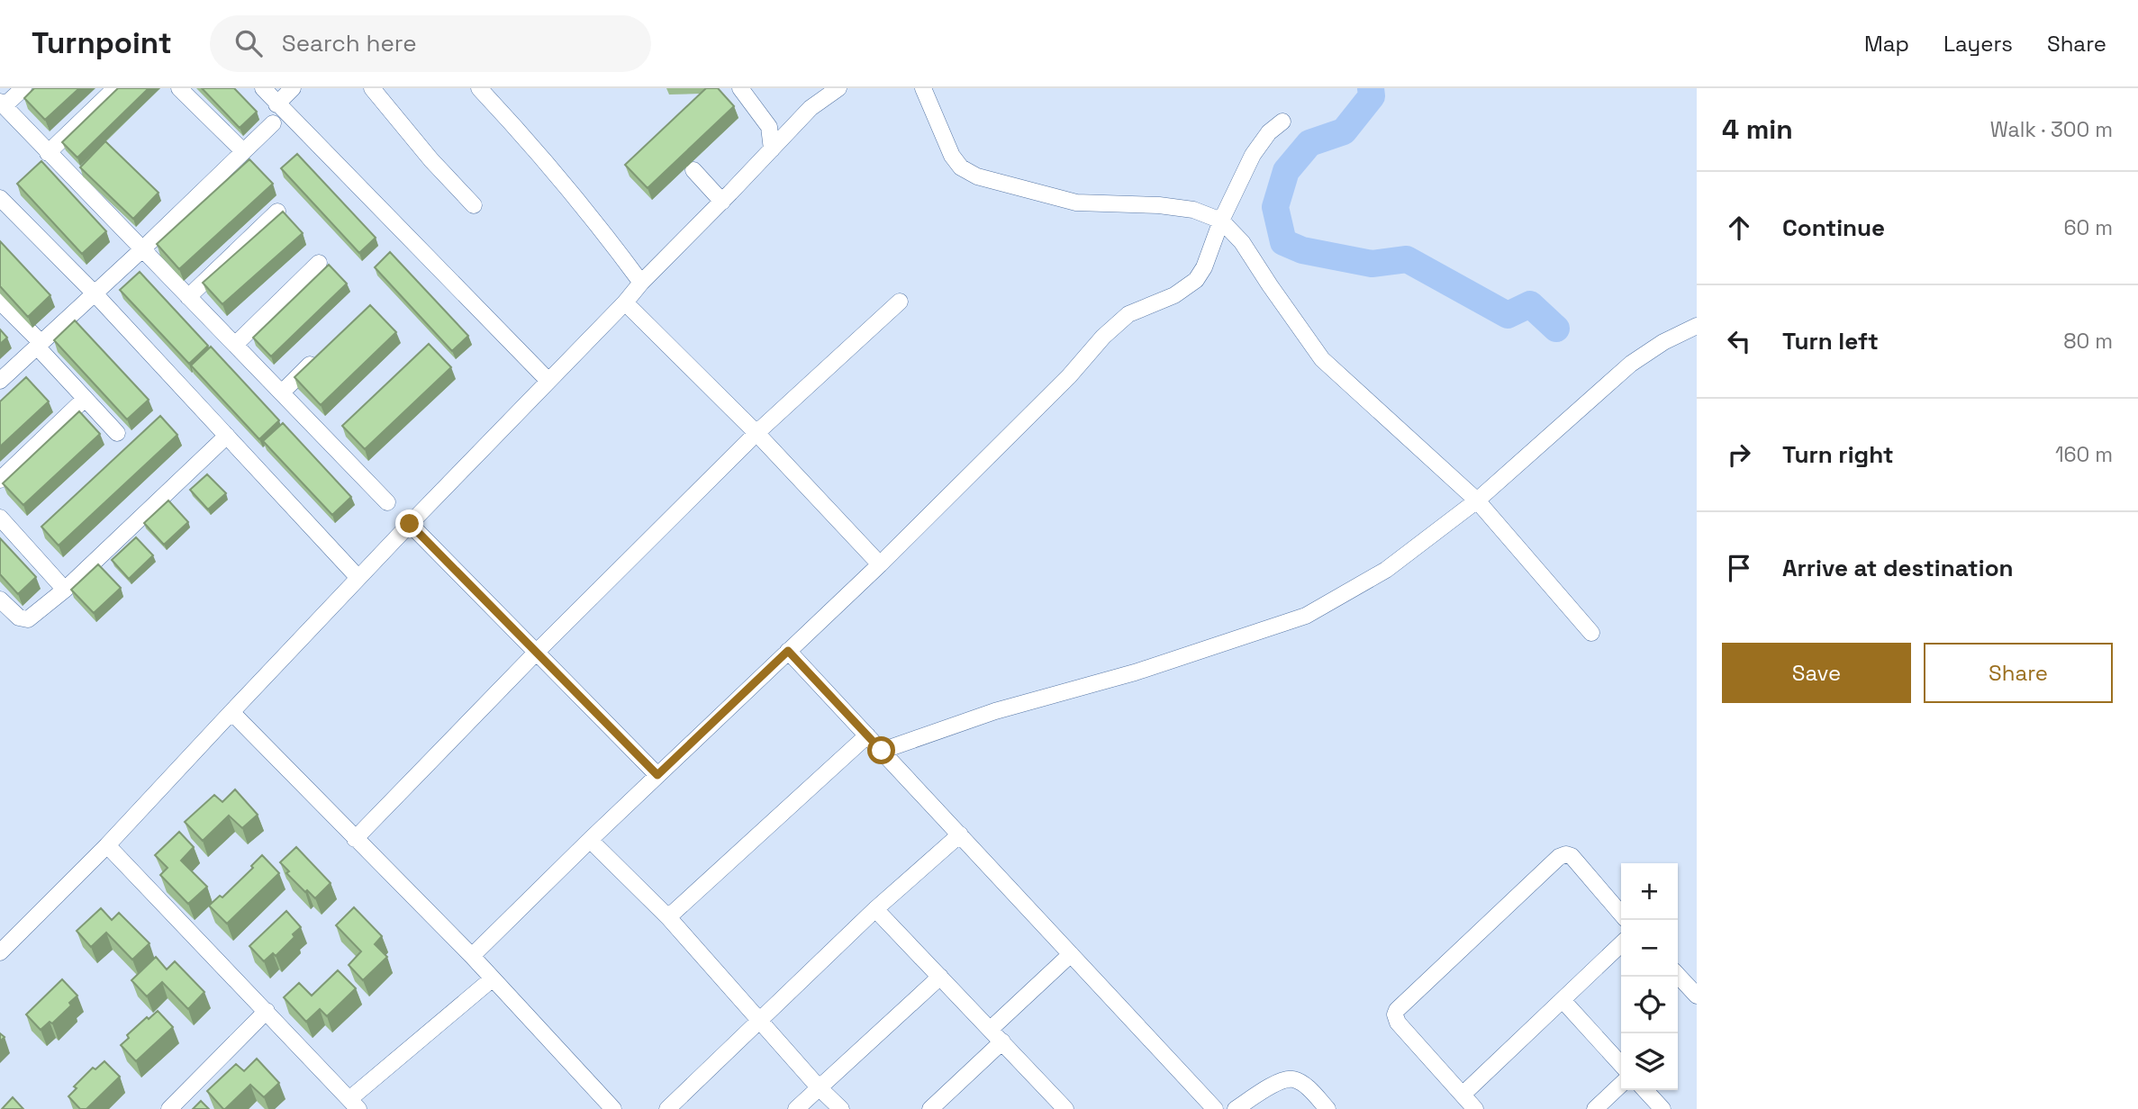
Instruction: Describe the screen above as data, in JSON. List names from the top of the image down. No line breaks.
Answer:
{"page":{"header":"Turnpoint","search":"Search here","nav":["Map","Layers","Share"],"heading":["4 min","Walk · 300 m"],"list":[["Continue","60 m"],["Turn left","80 m"],["Turn right","160 m"],"Arrive at destination"],"buttons":["Save","Share"],"map_buttons":["+","−"]}}
